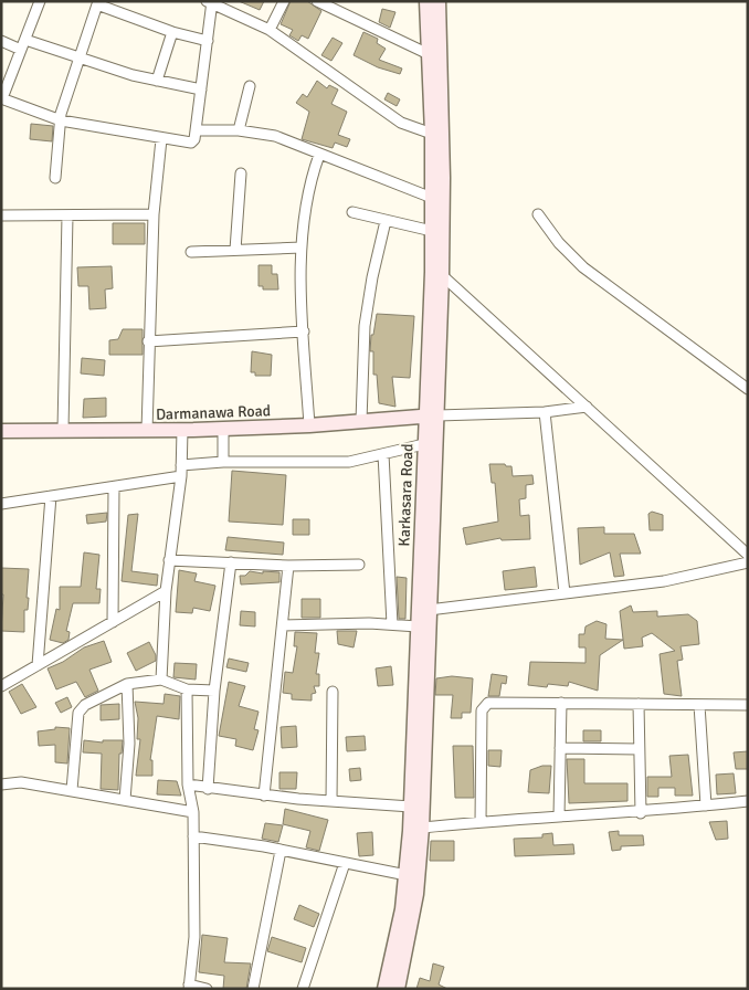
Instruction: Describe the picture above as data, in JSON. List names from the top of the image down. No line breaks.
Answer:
{"streets":{"main road":["Darmanawa Road","Karkasara Road"]},"crossings":[["Darmanawa Road","Karkasara Road"]]}
